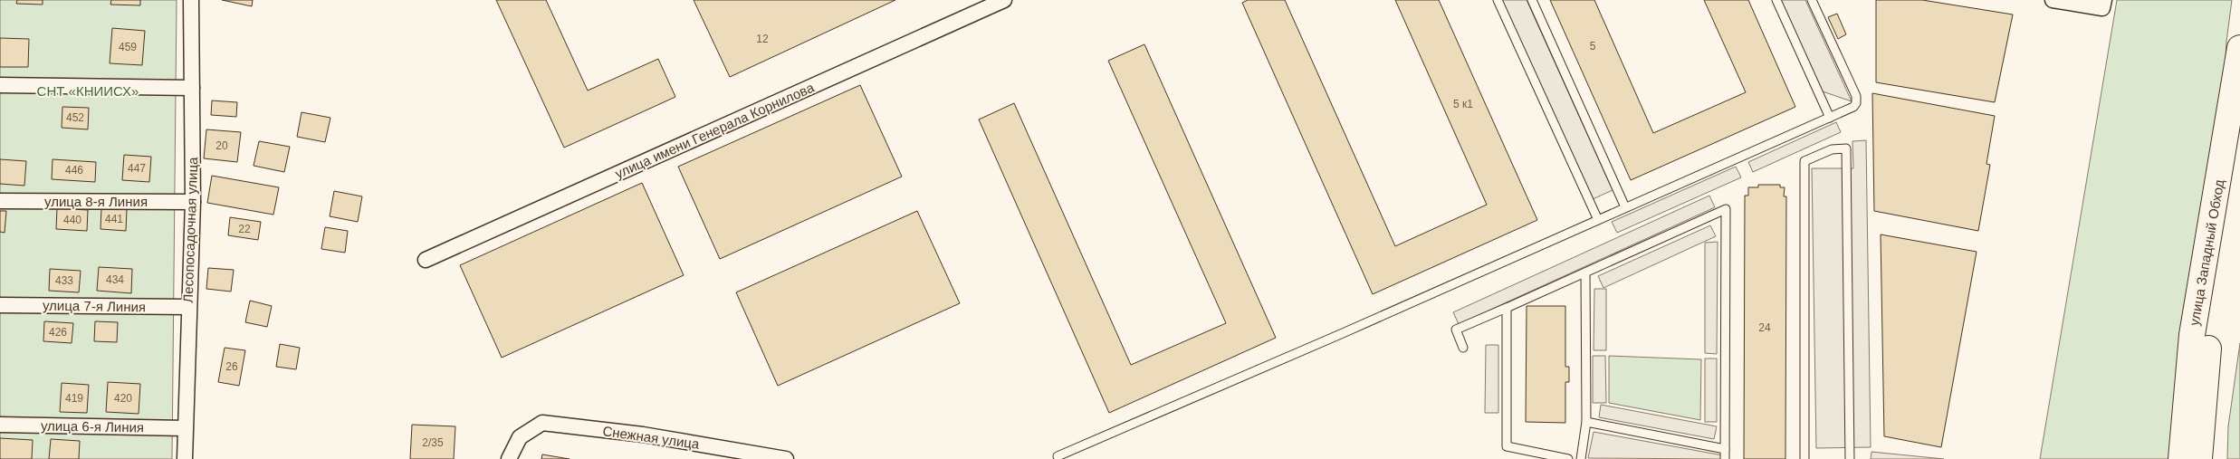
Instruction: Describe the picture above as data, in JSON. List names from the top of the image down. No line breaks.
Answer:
{"streets":{"highway":["улица Западный Обход"],"street":["улица имени Генерала Корнилова","улица 8-я Линия","Лесопосадочная улица","улица 7-я Линия","улица 6-я Линия","Снежная улица"]},"crossings":[["улица 8-я Линия","Лесопосадочная улица"],["Лесопосадочная улица","улица 7-я Линия"],["Лесопосадочная улица","улица 6-я Линия"]],"parks":["СНТ «КНИИСХ»"],"house_numbers":["12","5","459","5 к1","452","20","447","446","441","440","22","434","433","24","426","26","419","420","2/35"]}
